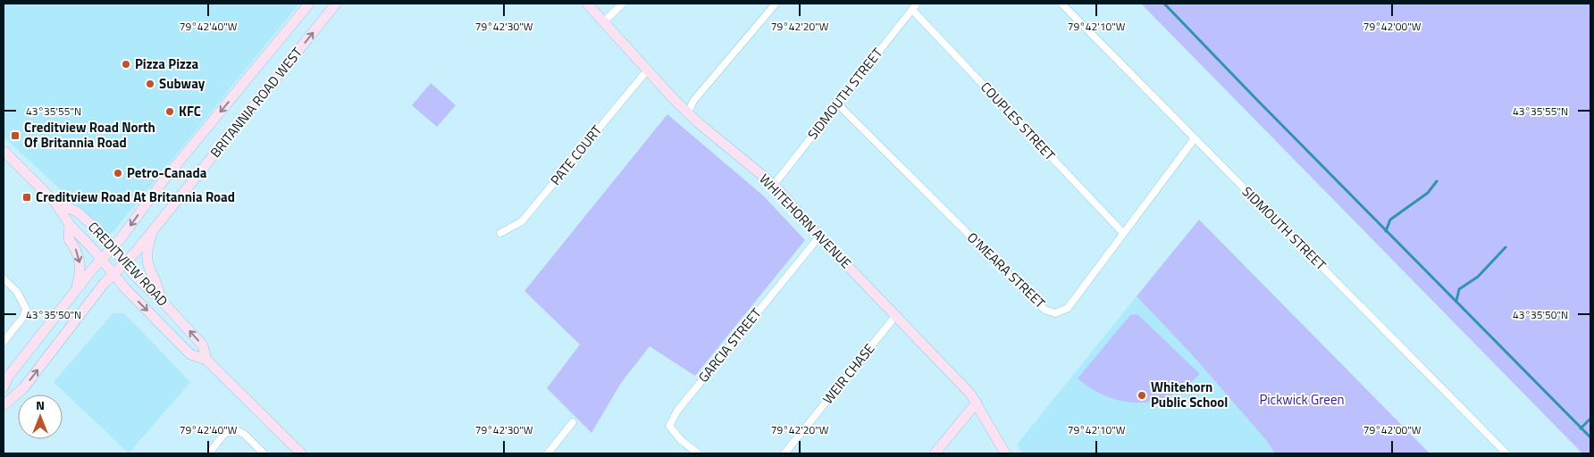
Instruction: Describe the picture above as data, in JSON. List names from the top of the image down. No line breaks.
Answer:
{"streets":{"main road":["BRITANNIA ROAD WEST","WHITEHORN AVENUE","CREDITVIEW ROAD"],"street":["SIDMOUTH STREET","COUPLES STREET","PATE COURT","O'MEARA STREET","GARCIA STREET","WEIR CHASE"]},"crossings":[["SIDMOUTH STREET","COUPLES STREET"],["SIDMOUTH STREET","WHITEHORN AVENUE"],["SIDMOUTH STREET","O'MEARA STREET"],["BRITANNIA ROAD WEST","CREDITVIEW ROAD"],["COUPLES STREET","O'MEARA STREET"],["PATE COURT","WHITEHORN AVENUE"],["WHITEHORN AVENUE","GARCIA STREET"],["WHITEHORN AVENUE","WEIR CHASE"]],"parks":["Pickwick Green"],"places":{"other":["Pizza Pizza","Subway","KFC","Petro-Canada","Whitehorn Public School"],"transit":["Creditview Road North Of Britannia Road","Creditview Road At Britannia Road"]},"north":"top","coordinates":["79°42'40\"W","79°42'30\"W","79°42'20\"W","79°42'10\"W","79°42'00\"W","43°35'55\"N","43°35'50\"N"]}
